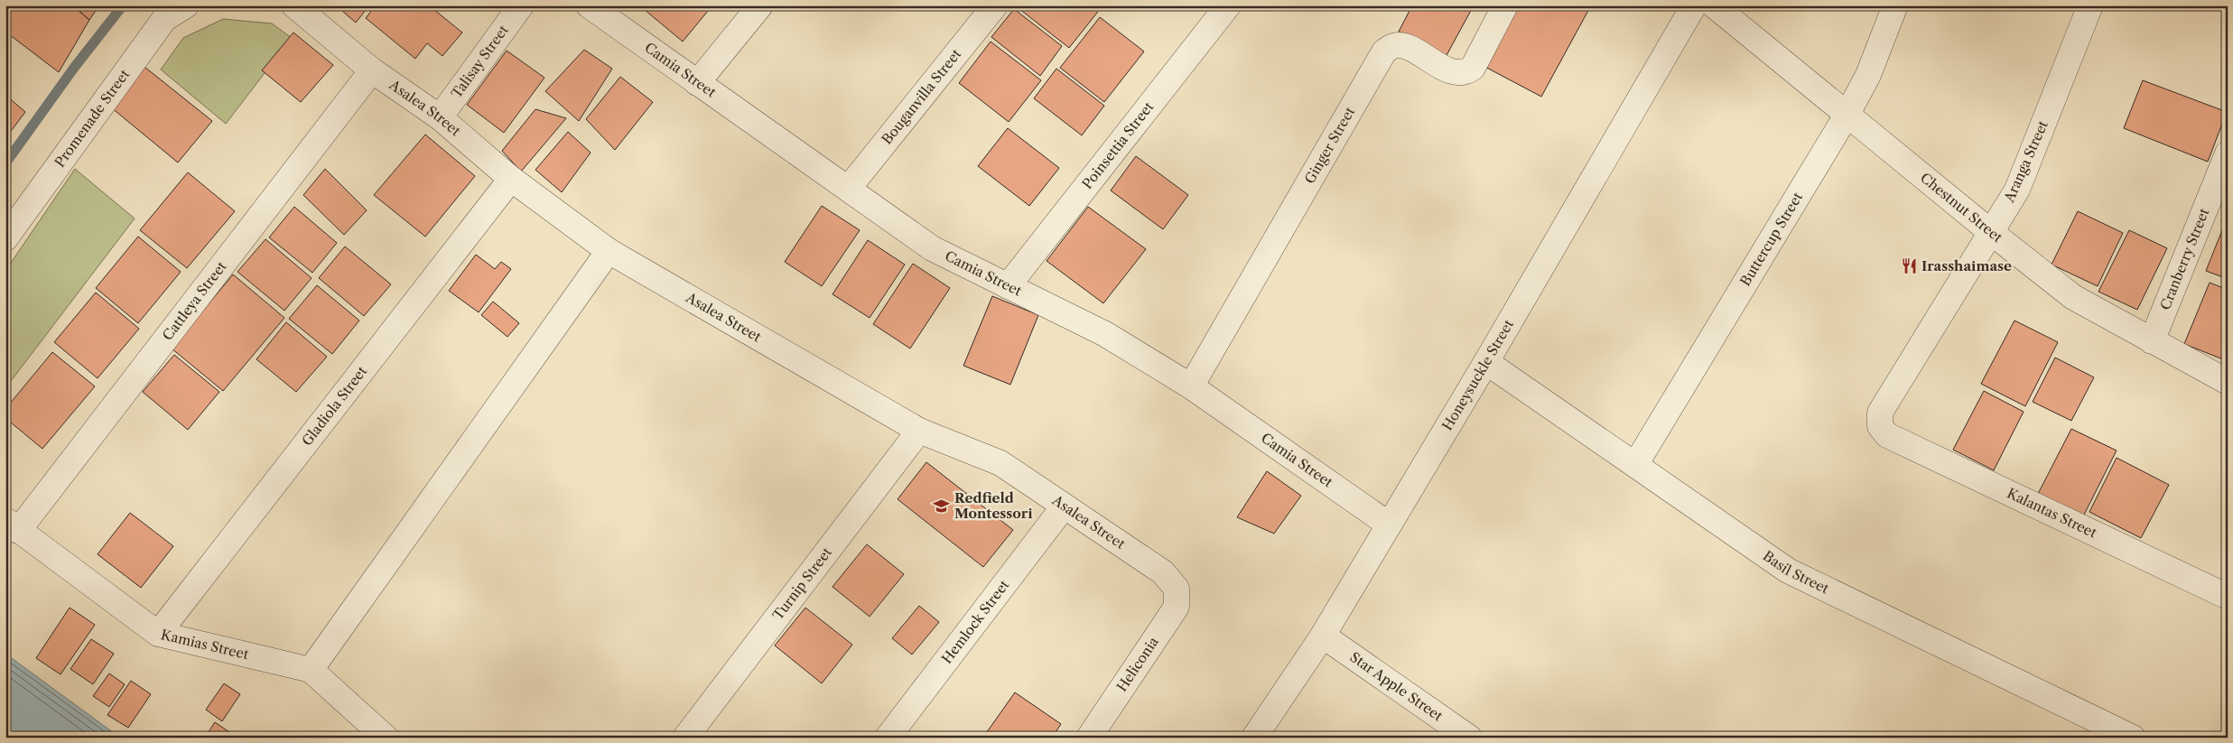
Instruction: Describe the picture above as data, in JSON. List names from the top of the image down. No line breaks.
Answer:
{"streets":{"street":["Talisay Street","Camia Street","Bouganvilla Street","Asalea Street","Promenade Street","Ginger Street","Poinsettia Street","Aranga Street","Chestnut Street","Buttercup Street","Cranberry Street","Cattleya Street","Honeysuckle Street","Gladiola Street","Kalantas Street","Basil Street","Turnip Street","Hemlock Street","Kamias Street","Heliconia","Star Apple Street"]},"crossings":[["Talisay Street","Asalea Street"],["Camia Street","Bouganvilla Street"],["Camia Street","Ginger Street"],["Camia Street","Poinsettia Street"],["Camia Street","Honeysuckle Street"],["Asalea Street","Cattleya Street"],["Asalea Street","Gladiola Street"],["Asalea Street","Turnip Street"],["Asalea Street","Hemlock Street"],["Asalea Street","Heliconia"],["Aranga Street","Chestnut Street"],["Aranga Street","Kalantas Street"],["Chestnut Street","Buttercup Street"],["Chestnut Street","Cranberry Street"],["Buttercup Street","Basil Street"],["Cattleya Street","Kamias Street"],["Honeysuckle Street","Basil Street"],["Honeysuckle Street","Star Apple Street"],["Gladiola Street","Kamias Street"]],"places":{"restaurant":["Irasshaimase"],"school or university":["Redfield Montessori"]}}
